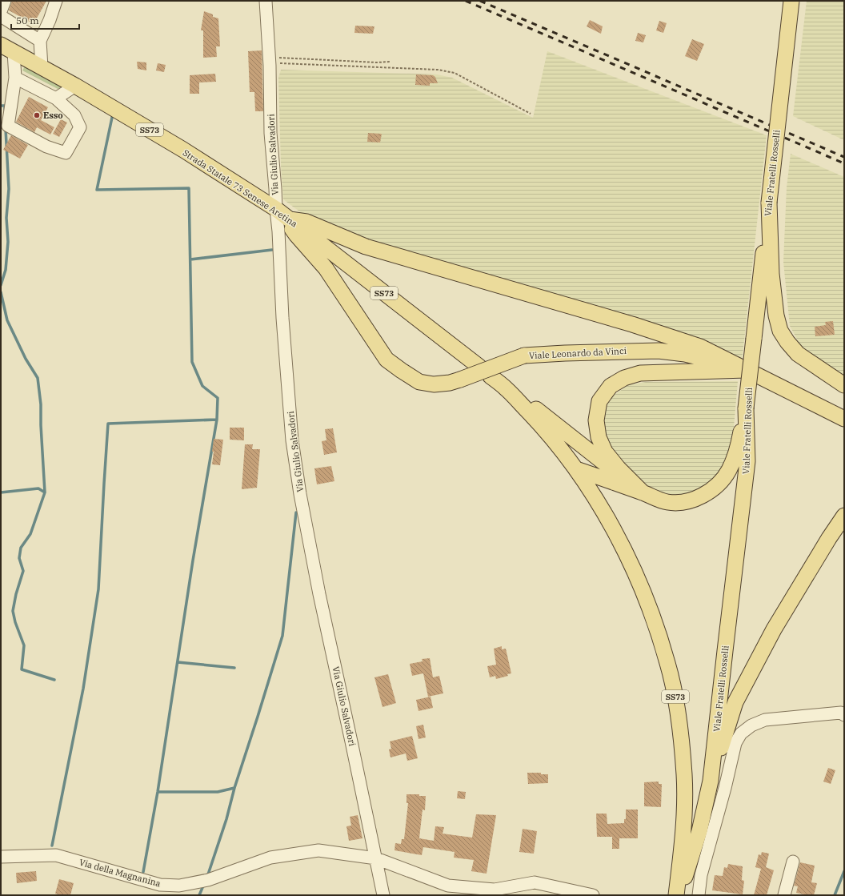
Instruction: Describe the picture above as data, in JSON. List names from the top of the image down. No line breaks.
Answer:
{"streets":{"main road":["SS73","Viale Fratelli Rosselli","Strada Statale 73 Senese Aretina","Viale Leonardo da Vinci"],"street":["Via Giulio Salvadori","Via della Magnanina"]},"crossings":[["Via Giulio Salvadori","Strada Statale 73 Senese Aretina"],["Via Giulio Salvadori","Viale Leonardo da Vinci"],["Via Giulio Salvadori","Via della Magnanina"],["Strada Statale 73 Senese Aretina","Viale Leonardo da Vinci"]],"places":["Esso"],"scale_bar":"50 m"}
